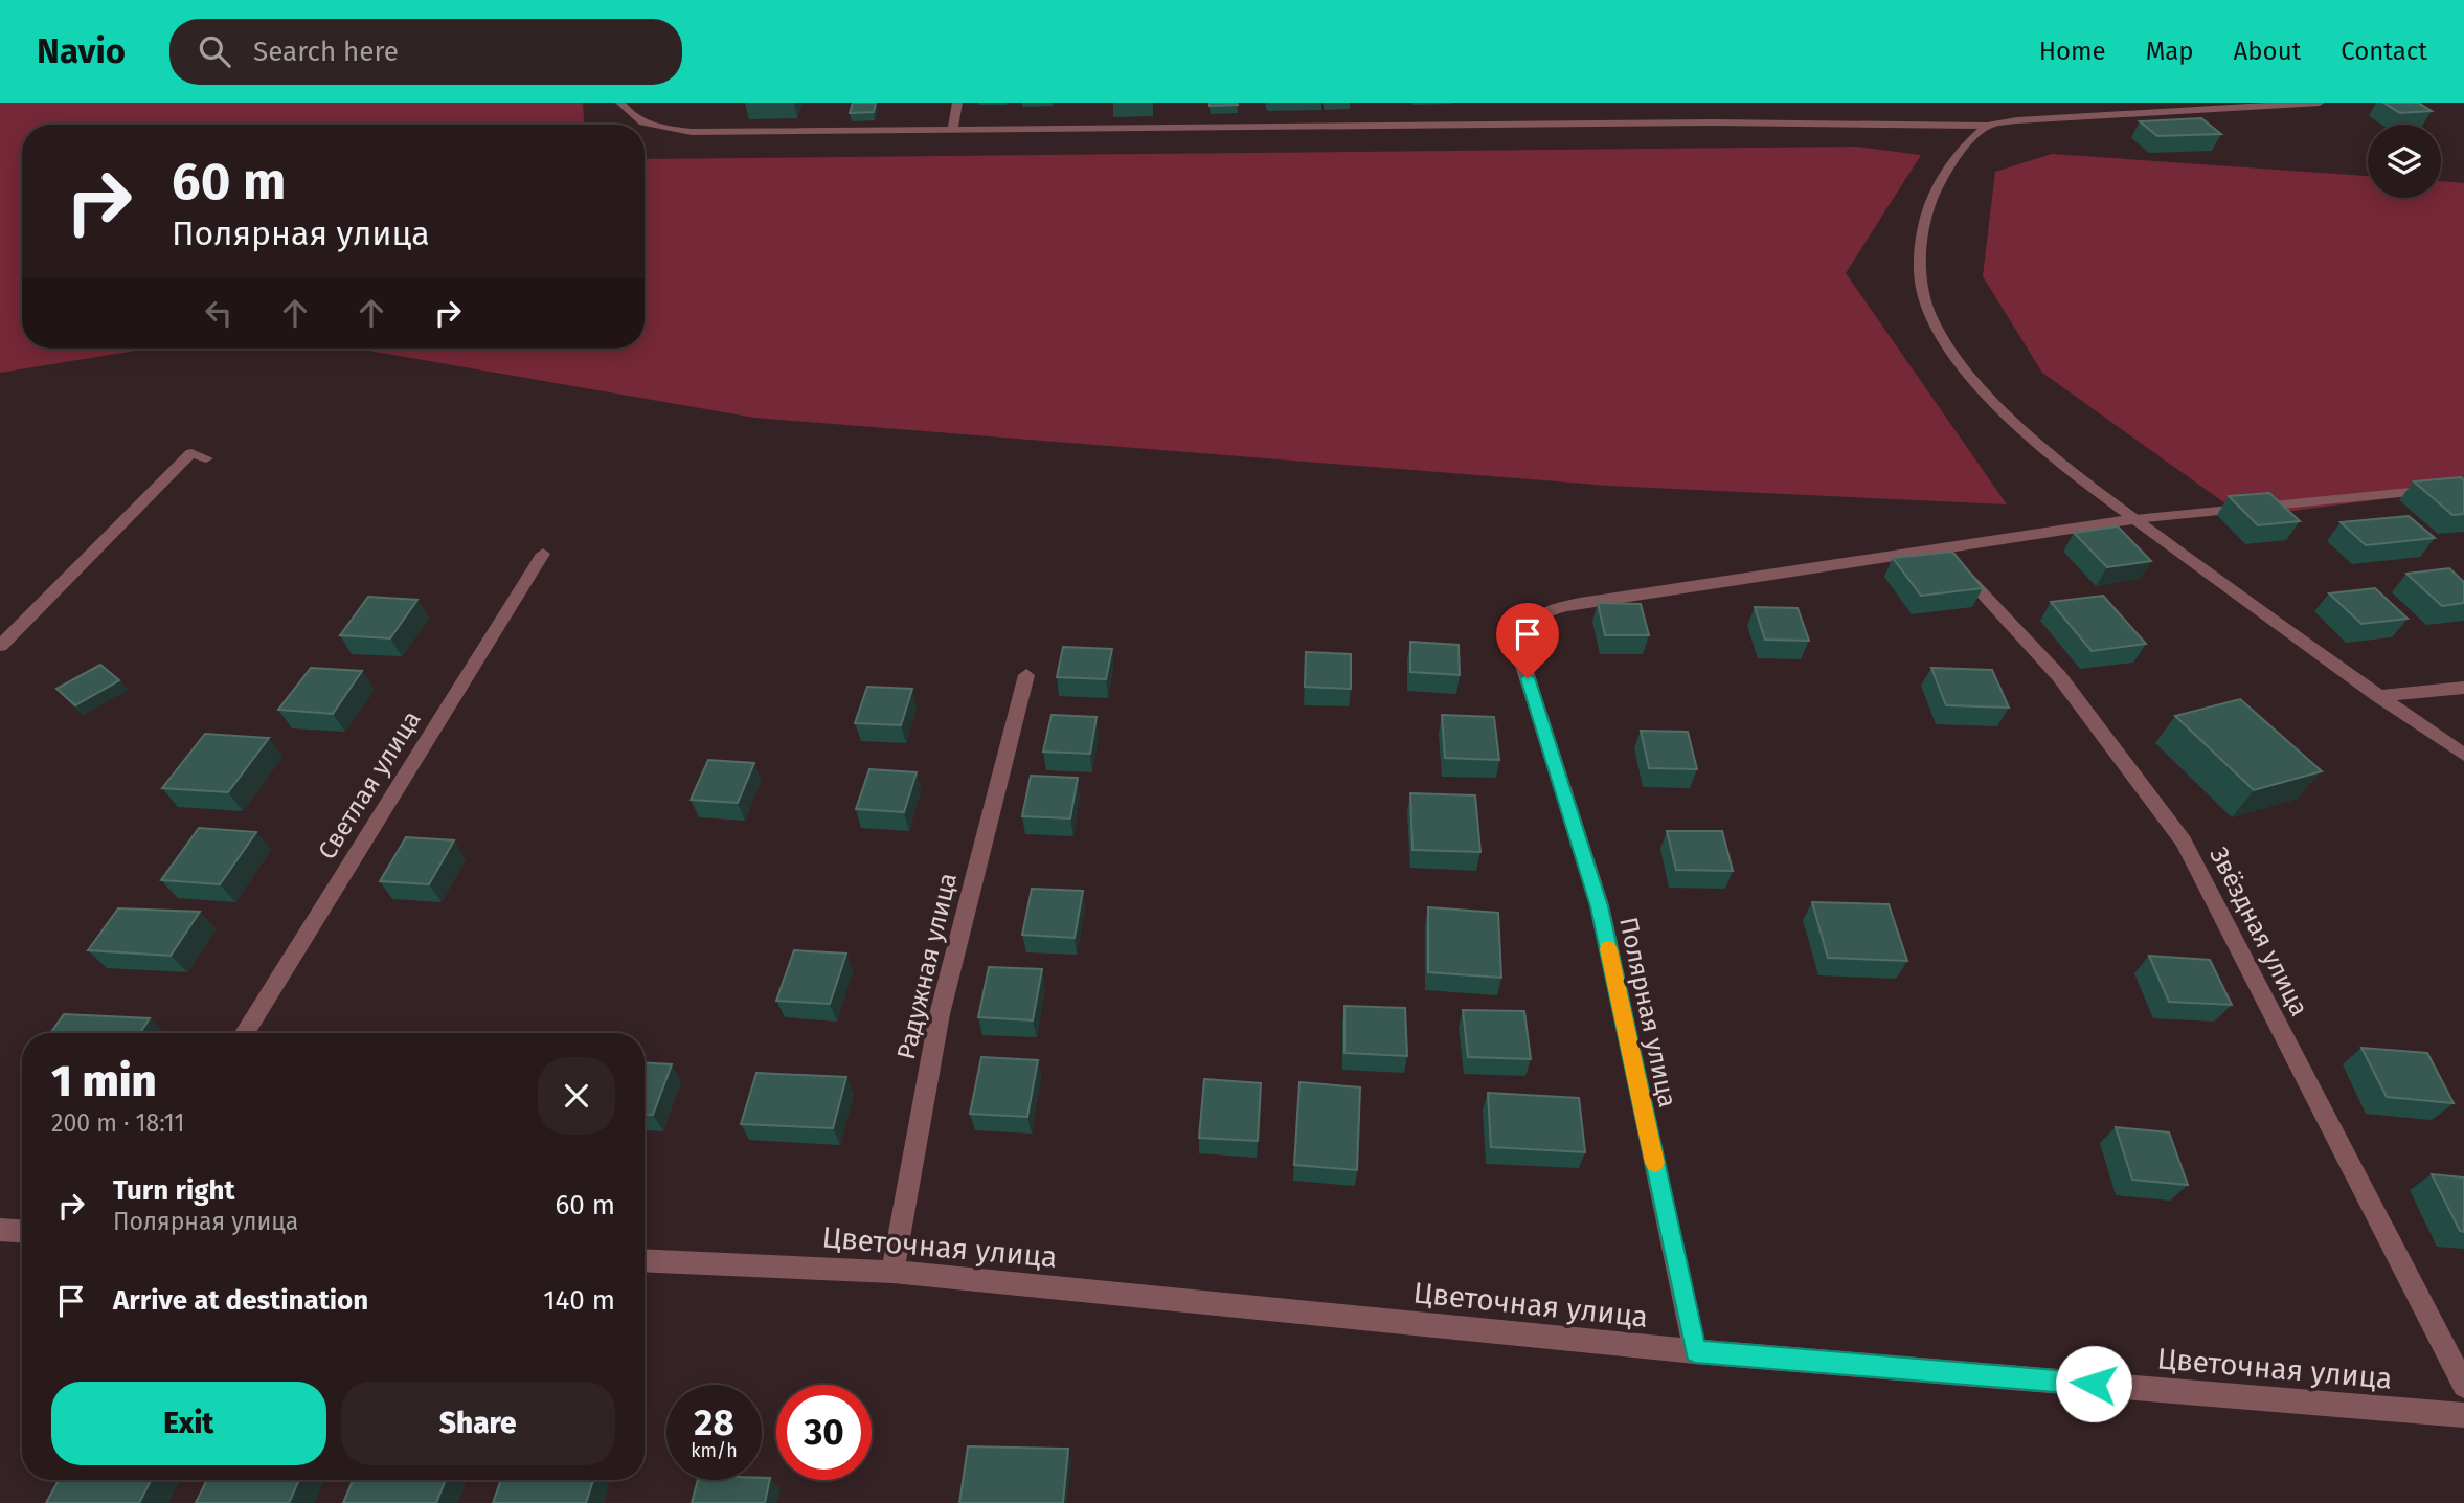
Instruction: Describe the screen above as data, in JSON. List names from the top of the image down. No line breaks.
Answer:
{"streets":{"street":["Светлая улица","Звёздная улица","Радужная улица","Полярная улица","Цветочная улица"]},"crossings":[["Звёздная улица","Полярная улица"],["Радужная улица","Цветочная улица"],["Полярная улица","Цветочная улица"]],"page":{"header":"Navio","search":"Search here","nav":["Home","Map","About","Contact"],"turn":["60 m","Полярная улица"],"heading":["1 min","200 m · 18:11"],"list":[{"name":"Turn right","note":"Полярная улица","value":"60 m"},{"name":"Arrive at destination","value":"140 m"}],"buttons":["Exit","Share"],"speed":"28 km/h","limit":"30"}}
